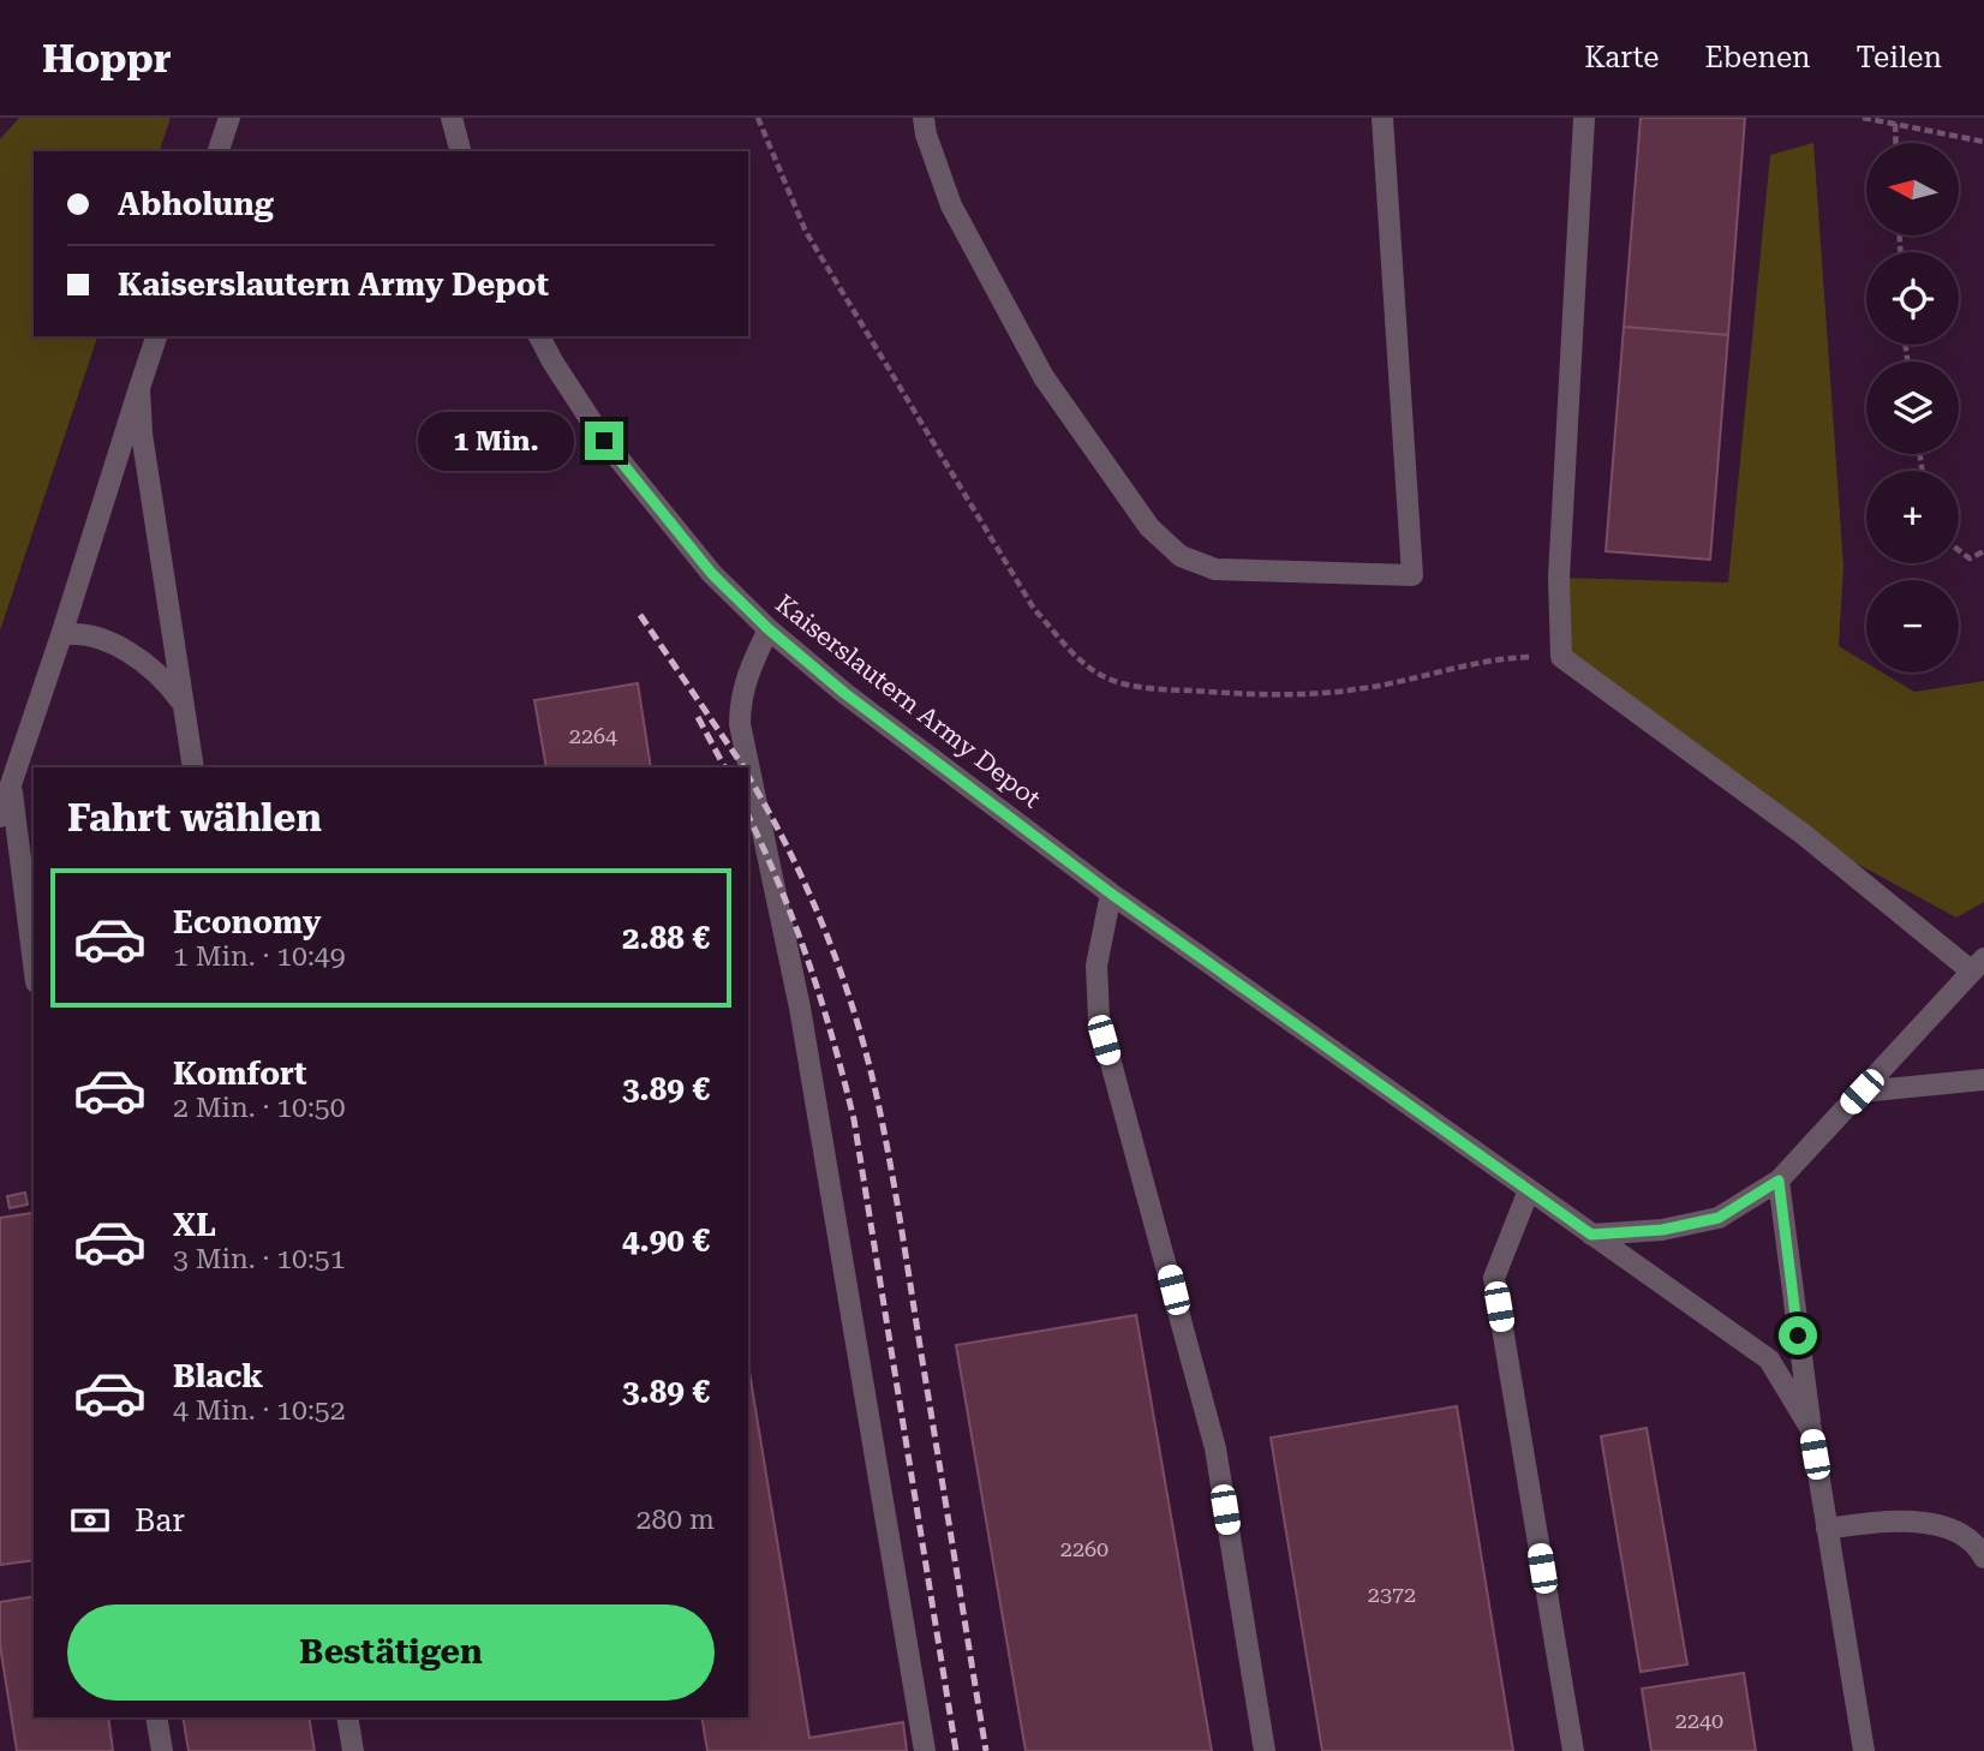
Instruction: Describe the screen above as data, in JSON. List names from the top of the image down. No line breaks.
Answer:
{"streets":{"lane":["Kaiserslautern Army Depot"]},"house_numbers":["2264","2260","2372","2240"],"north":"left","page":{"header":"Hoppr","nav":["Karte","Ebenen","Teilen"],"map_buttons":["+","−"],"banner":["Abholung","Kaiserslautern Army Depot"],"bubble":"1 Min.","heading":"Fahrt wählen","list":[{"name":"Economy","note":"1 Min. · 10:49","value":"2.88 €"},{"name":"Komfort","note":"2 Min. · 10:50","value":"3.89 €"},{"name":"XL","note":"3 Min. · 10:51","value":"4.90 €"},{"name":"Black","note":"4 Min. · 10:52","value":"3.89 €"}],"pay":["Bar","280 m"],"buttons":"Bestätigen"}}
